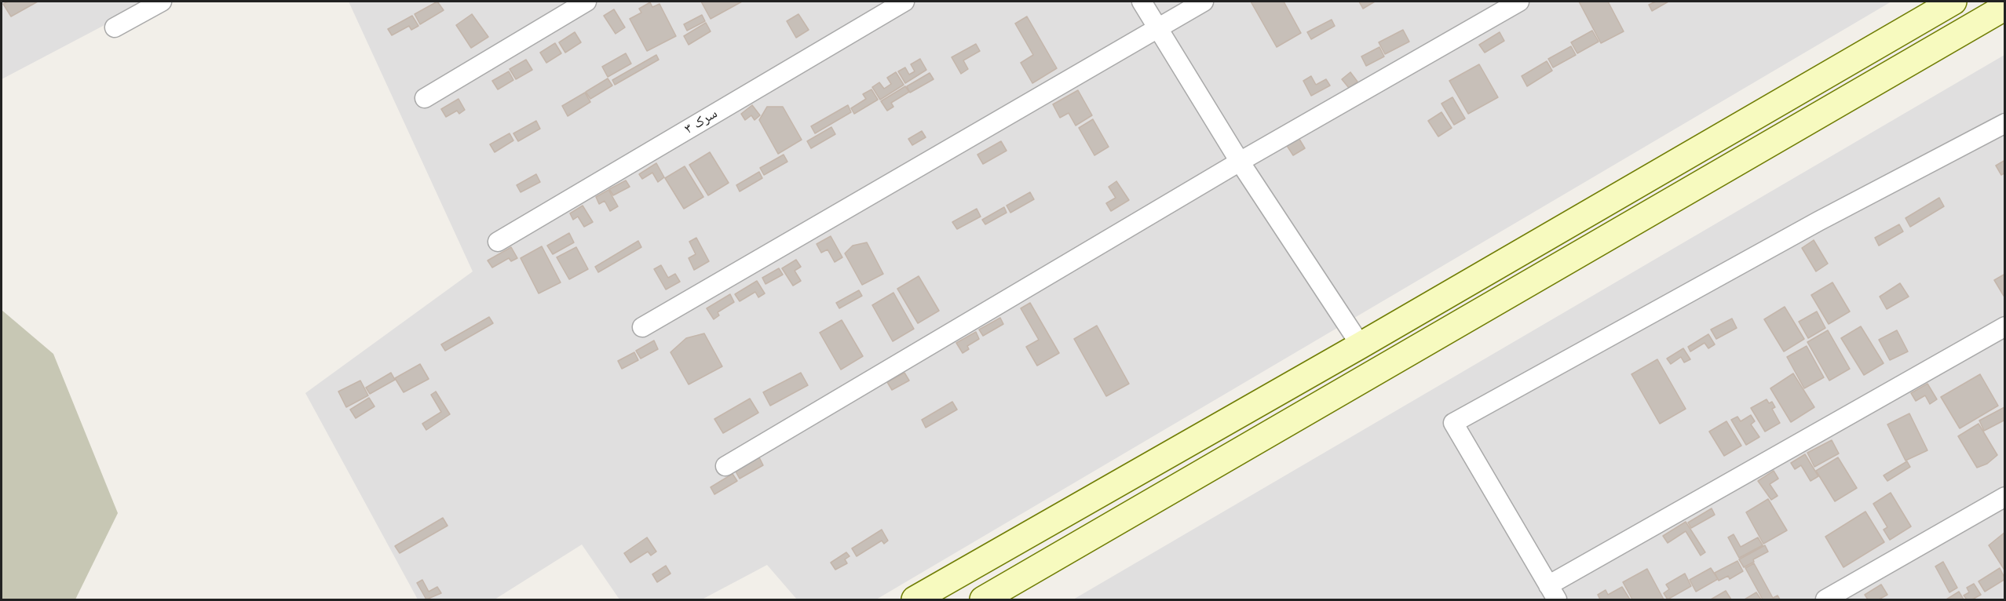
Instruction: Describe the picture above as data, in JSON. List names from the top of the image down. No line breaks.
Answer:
{"streets":{"street":["سرک ۳"]}}
